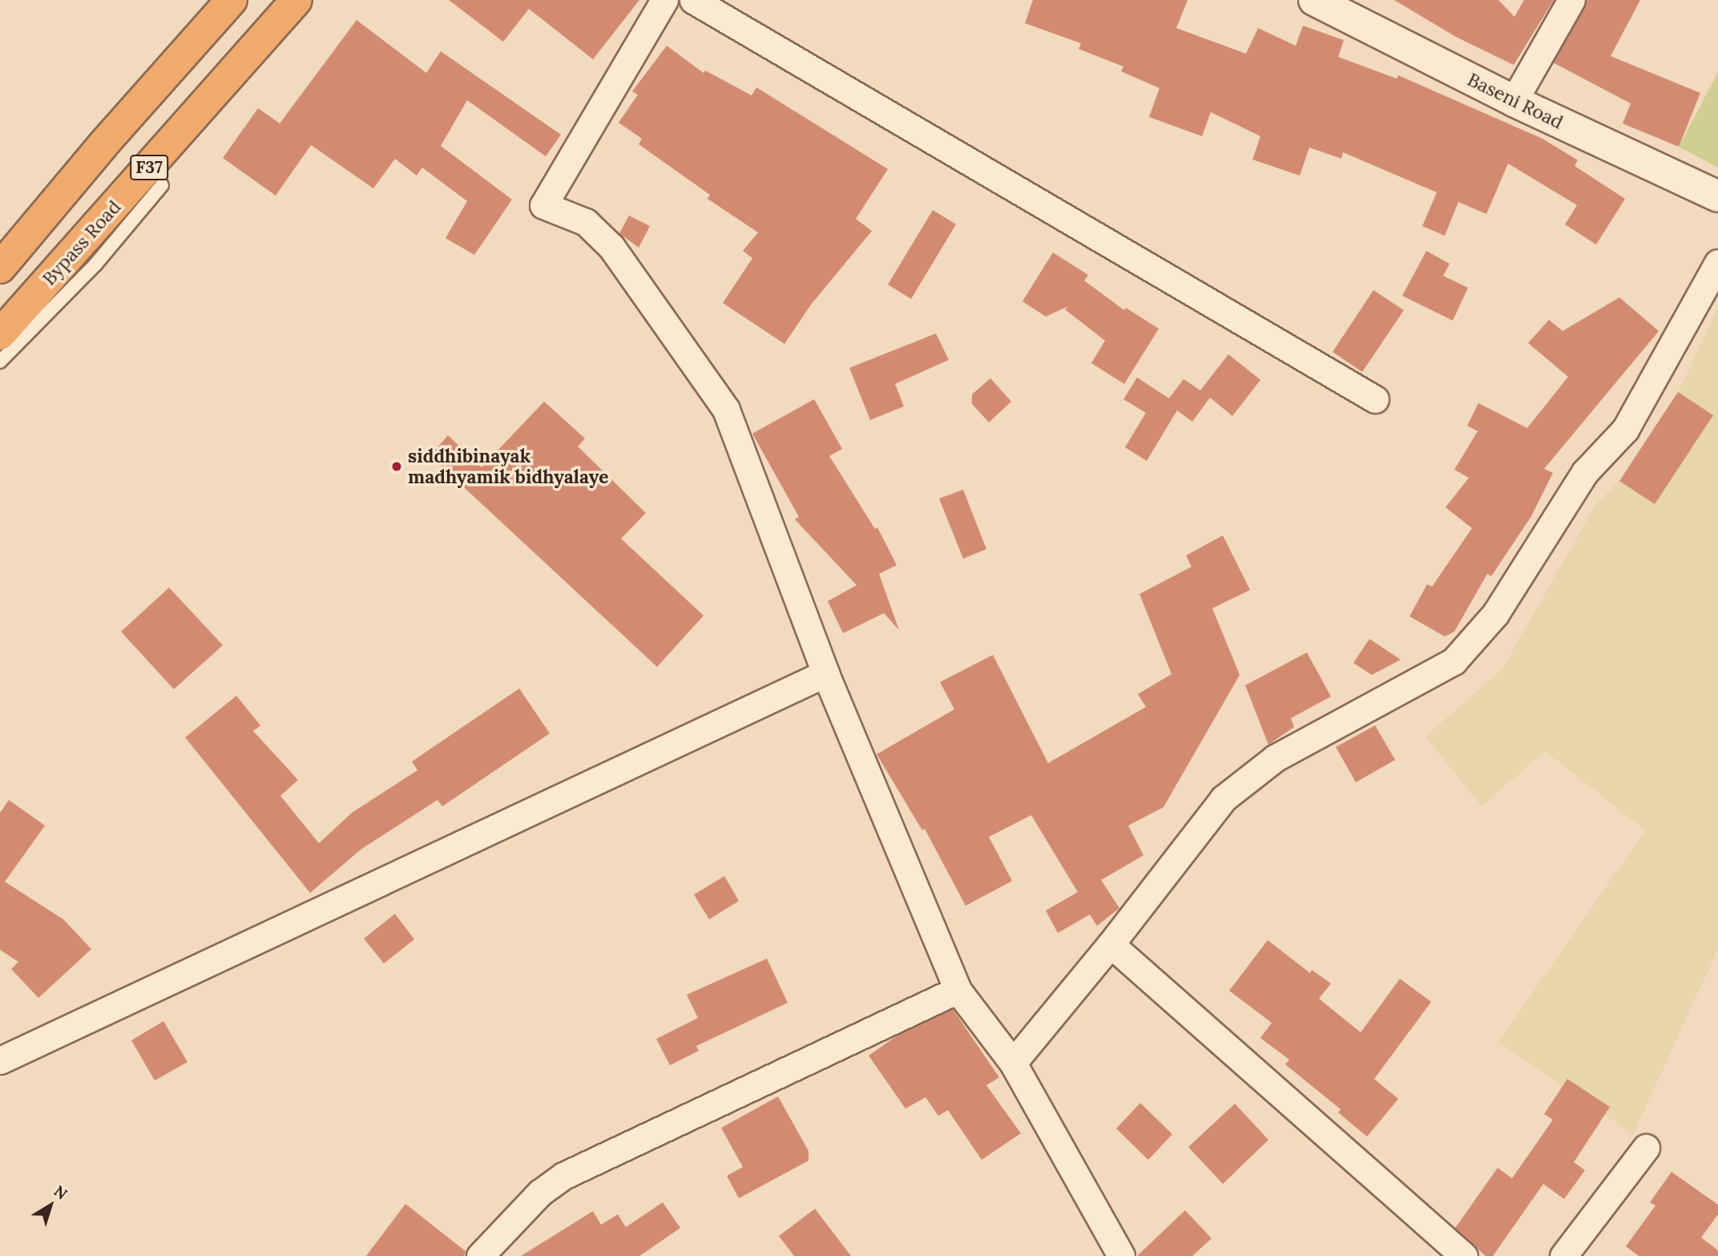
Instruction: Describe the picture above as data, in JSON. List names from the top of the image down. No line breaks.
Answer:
{"streets":{"highway":["F37","Bypass Road"],"street":["Baseni Road"]},"places":["siddhibinayak madhyamik bidhyalaye"],"north":"top right"}
